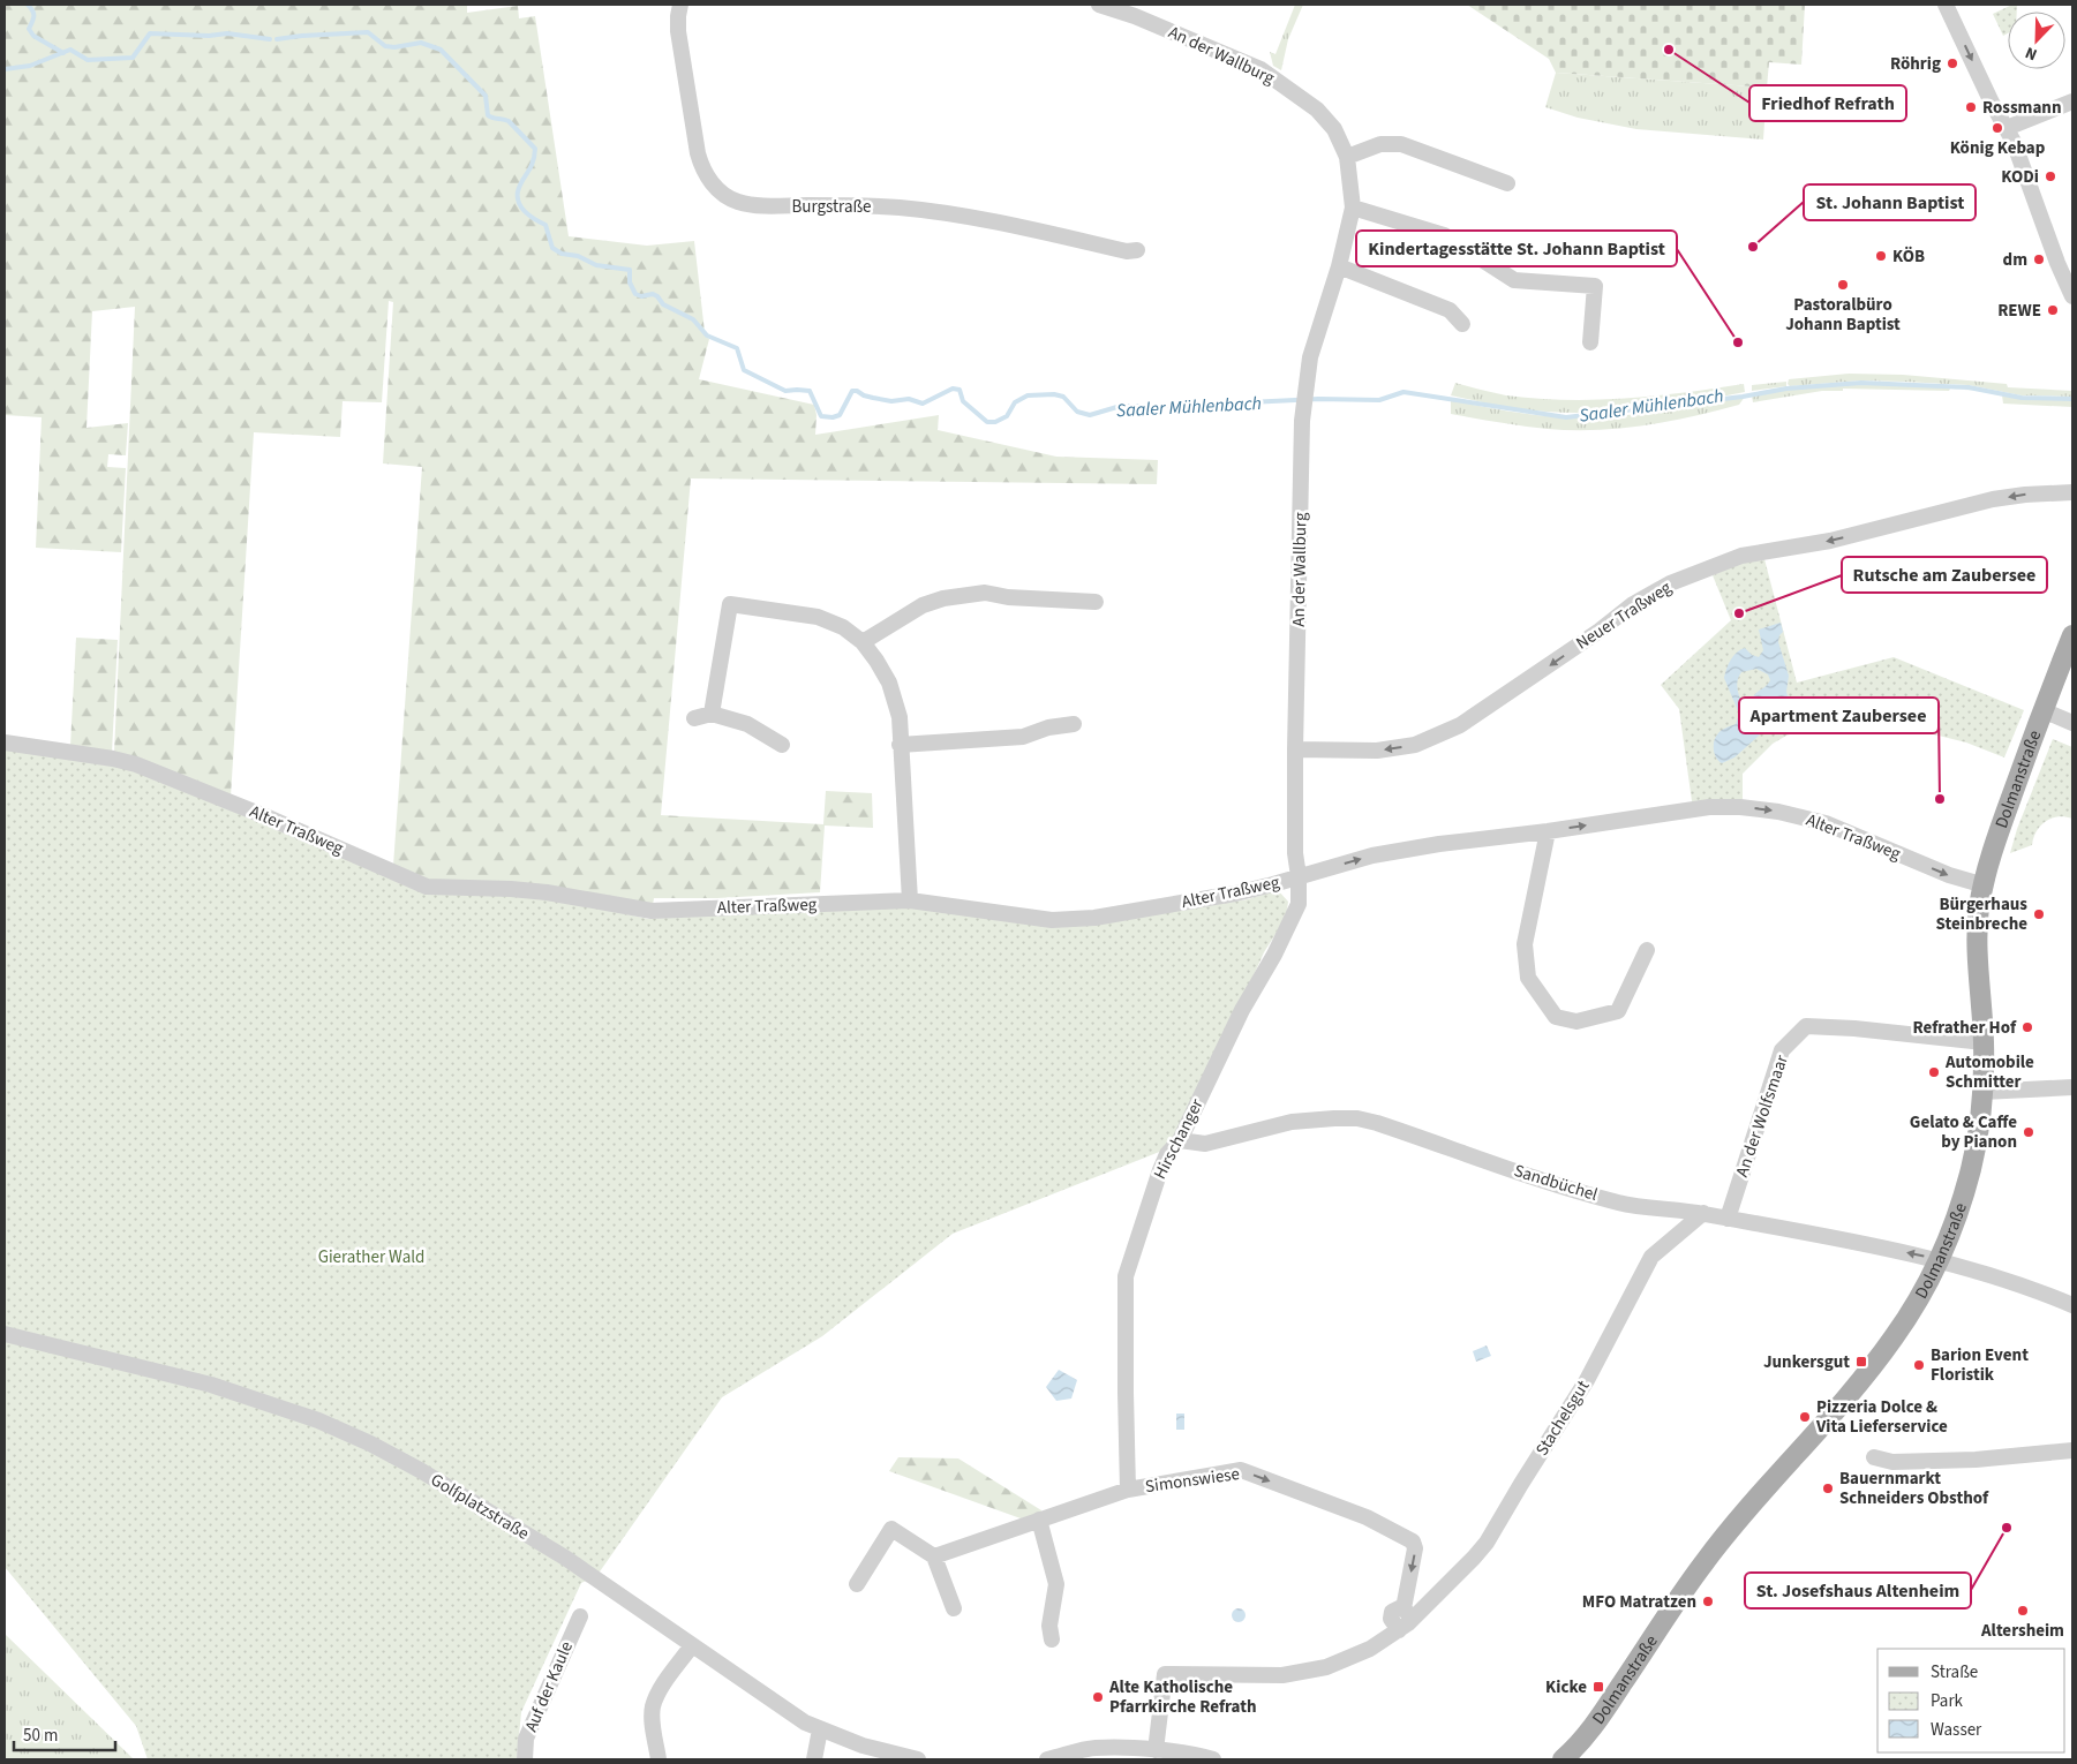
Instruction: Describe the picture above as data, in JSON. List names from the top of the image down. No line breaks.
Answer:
{"streets":{"main road":["Dolmanstraße"],"street":["An der Wallburg","Burgstraße","Neuer Traßweg","Alter Traßweg","An der Wolfsmaar","Hirschanger","Sandbüchel","Stachelsgut","Simonswiese","Golfplatzstraße","Auf der Kaule"]},"crossings":[["An der Wallburg","Neuer Traßweg"],["An der Wallburg","Alter Traßweg"],["An der Wallburg","Hirschanger"],["Dolmanstraße","Alter Traßweg"],["Dolmanstraße","An der Wolfsmaar"],["Dolmanstraße","Sandbüchel"],["Alter Traßweg","Hirschanger"],["An der Wolfsmaar","Sandbüchel"],["Hirschanger","Sandbüchel"],["Hirschanger","Simonswiese"],["Sandbüchel","Stachelsgut"],["Stachelsgut","Simonswiese"]],"one_way":["Neuer Traßweg","Simonswiese"],"water":["Saaler Mühlenbach"],"parks":["Gierather Wald"],"places":{"other":["Friedhof Refrath","Röhrig","Rossmann","König Kebap","KODi","St. Johann Baptist","KÖB","dm","Pastoralbüro Johann Baptist","REWE","Kindertagesstätte St. Johann Baptist","Rutsche am Zaubersee","Apartment Zaubersee","Bürgerhaus Steinbreche","Refrather Hof","Automobile Schmitter","Gelato & Caffe by Pianon","Barion Event Floristik","Pizzeria Dolce & Vita Lieferservice","Bauernmarkt Schneiders Obsthof","St. Josefshaus Altenheim","MFO Matratzen","Altersheim","Alte Katholische Pfarrkirche Refrath"],"transit":["Junkersgut","Kicke"]},"legend":["Straße","Park","Wasser"],"scale_bar":"50 m","north":"bottom left"}
